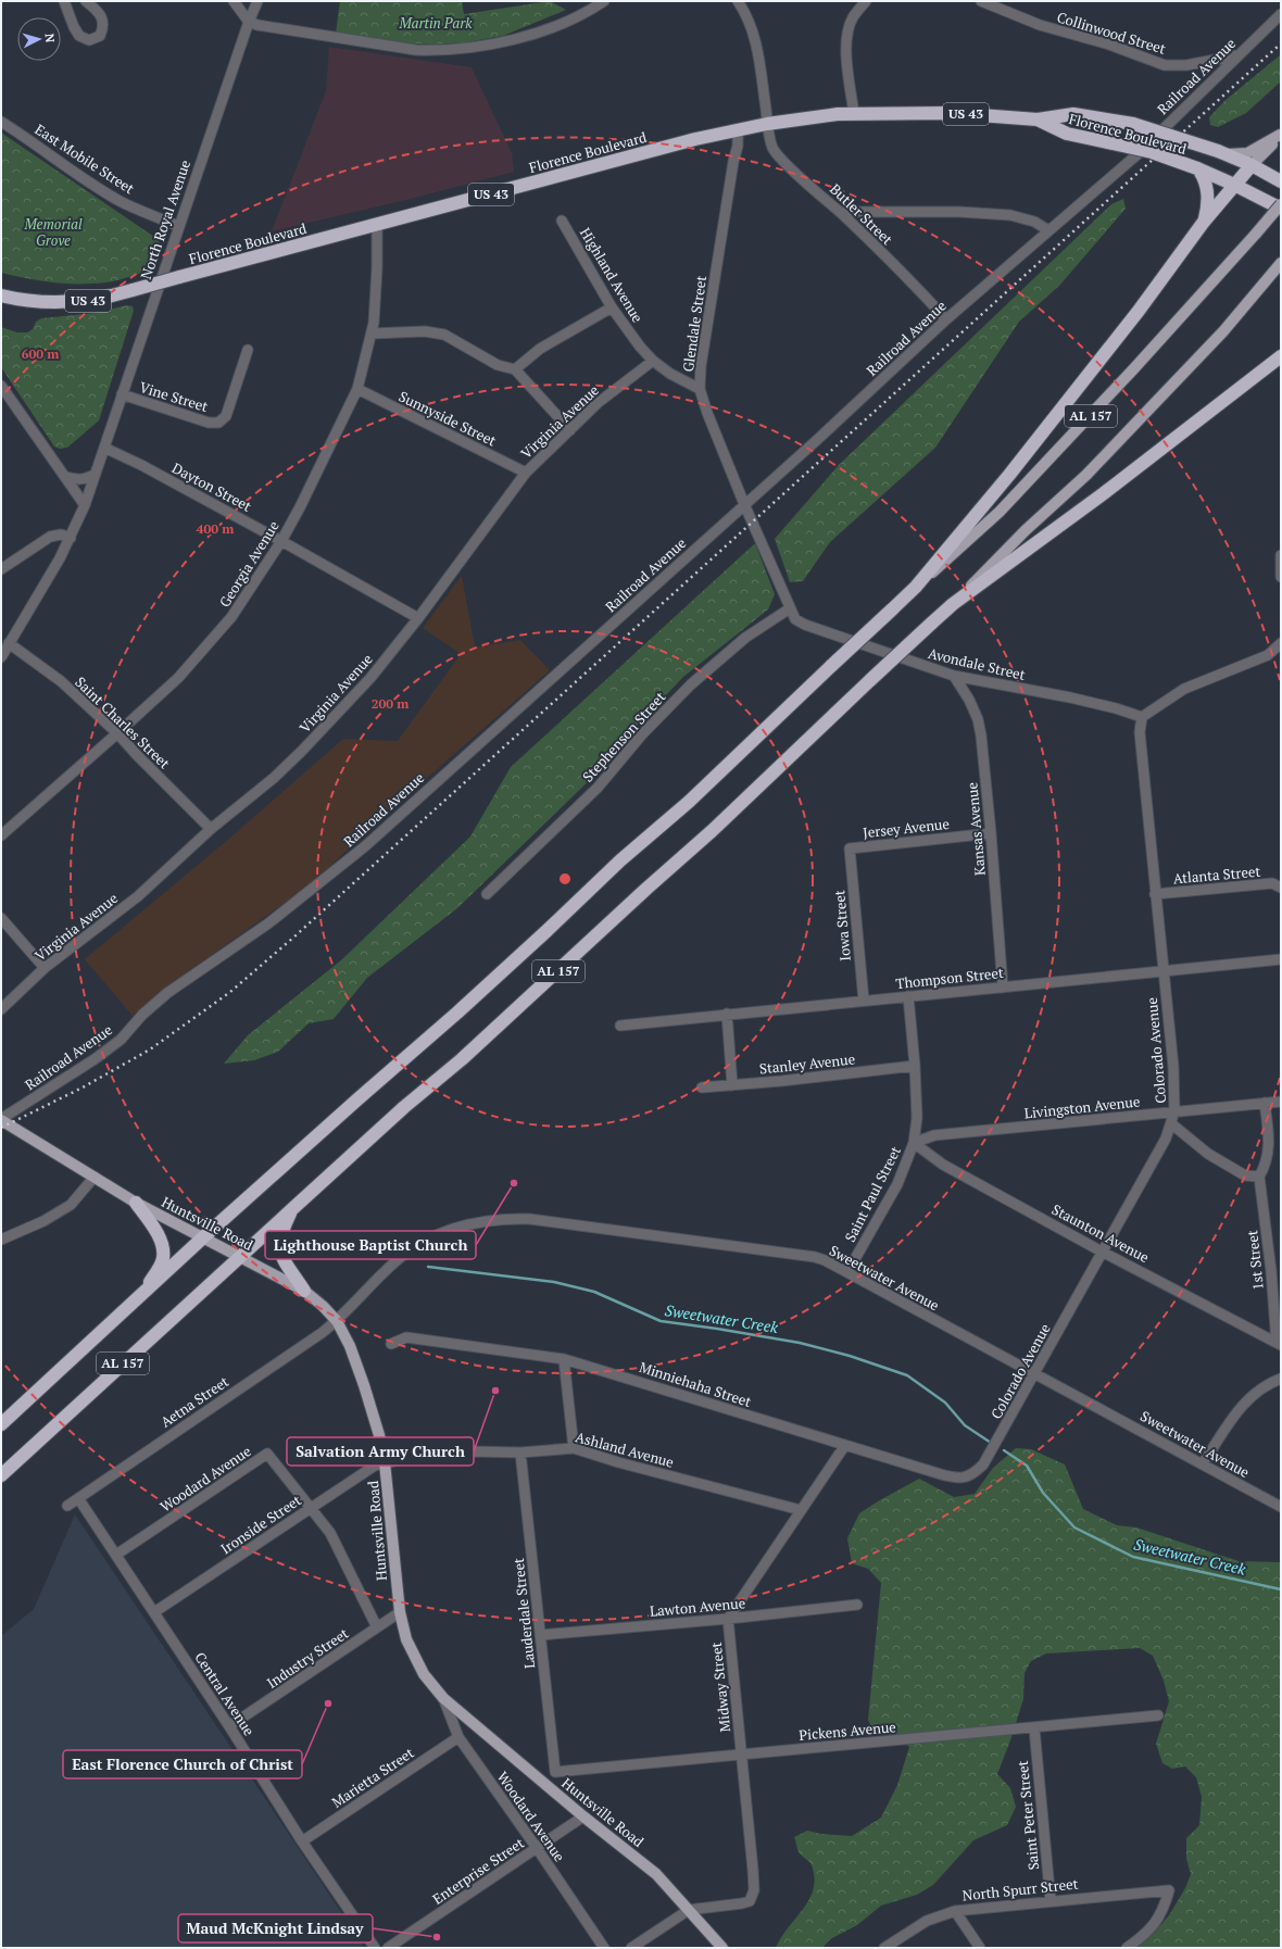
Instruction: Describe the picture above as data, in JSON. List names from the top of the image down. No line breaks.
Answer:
{"streets":{"highway":["US 43","Florence Boulevard","AL 157"],"main road":["Huntsville Road"],"street":["Collinwood Street","Railroad Avenue","East Mobile Street","Butler Street","North Royal Avenue","Highland Avenue","Glendale Street","Vine Street","Sunnyside Street","Virginia Avenue","Dayton Street","Georgia Avenue","Avondale Street","Saint Charles Street","Stephenson Street","Jersey Avenue","Kansas Avenue","Atlanta Street","Iowa Street","Thompson Street","Colorado Avenue","Stanley Avenue","Livingston Avenue","Saint Paul Street","Staunton Avenue","1st Street","Sweetwater Avenue","Minniehaha Street","Aetna Street","Ashland Avenue","Woodard Avenue","Ironside Street","Lawton Avenue","Lauderdale Street","Industry Street","Midway Street","Central Avenue","Pickens Avenue","Marietta Street","Saint Peter Street","Enterprise Street","North Spurr Street"]},"crossings":[["Collinwood Street","Railroad Avenue"],["Railroad Avenue","Butler Street"],["Railroad Avenue","Glendale Street"],["Railroad Avenue","Huntsville Road"],["Florence Boulevard","Butler Street"],["Florence Boulevard","Glendale Street"],["Florence Boulevard","Georgia Avenue"],["East Mobile Street","North Royal Avenue"],["North Royal Avenue","Vine Street"],["North Royal Avenue","Dayton Street"],["North Royal Avenue","Saint Charles Street"],["Highland Avenue","Glendale Street"],["Highland Avenue","Virginia Avenue"],["Glendale Street","Avondale Street"],["Glendale Street","Stephenson Street"],["AL 157","Huntsville Road"],["Sunnyside Street","Virginia Avenue"],["Sunnyside Street","Georgia Avenue"],["Virginia Avenue","Dayton Street"],["Virginia Avenue","Saint Charles Street"],["Dayton Street","Georgia Avenue"],["Georgia Avenue","Saint Charles Street"],["Avondale Street","Stephenson Street"],["Avondale Street","Kansas Avenue"],["Avondale Street","Colorado Avenue"],["Jersey Avenue","Kansas Avenue"],["Jersey Avenue","Iowa Street"],["Kansas Avenue","Thompson Street"],["Atlanta Street","Colorado Avenue"],["Iowa Street","Thompson Street"],["Thompson Street","Colorado Avenue"],["Thompson Street","Saint Paul Street"],["Colorado Avenue","Livingston Avenue"],["Colorado Avenue","Staunton Avenue"],["Colorado Avenue","Sweetwater Avenue"],["Colorado Avenue","Minniehaha Street"],["Stanley Avenue","Saint Paul Street"],["Livingston Avenue","Saint Paul Street"],["Livingston Avenue","Staunton Avenue"],["Saint Paul Street","Staunton Avenue"],["Saint Paul Street","Sweetwater Avenue"],["Huntsville Road","Sweetwater Avenue"],["Huntsville Road","Aetna Street"],["Huntsville Road","Ashland Avenue"],["Huntsville Road","Woodard Avenue"],["Huntsville Road","Ironside Street"],["Huntsville Road","Industry Street"],["Huntsville Road","Midway Street"],["Huntsville Road","Enterprise Street"],["Staunton Avenue","1st Street"],["Sweetwater Avenue","Aetna Street"],["Aetna Street","Central Avenue"],["Ashland Avenue","Ironside Street"],["Ashland Avenue","Lauderdale Street"],["Woodard Avenue","Ironside Street"],["Woodard Avenue","Industry Street"],["Woodard Avenue","Central Avenue"],["Woodard Avenue","Marietta Street"],["Woodard Avenue","Enterprise Street"],["Ironside Street","Central Avenue"],["Lawton Avenue","Lauderdale Street"],["Lawton Avenue","Midway Street"],["Lauderdale Street","Pickens Avenue"],["Industry Street","Central Avenue"],["Midway Street","Pickens Avenue"],["Central Avenue","Marietta Street"],["Pickens Avenue","Saint Peter Street"],["Saint Peter Street","North Spurr Street"]],"water":["Sweetwater Creek"],"parks":["Martin Park","Memorial Grove"],"places":["Lighthouse Baptist Church","Salvation Army Church","East Florence Church of Christ","Maud McKnight Lindsay"],"north":"right","rings":["600 m","400 m","200 m"]}
